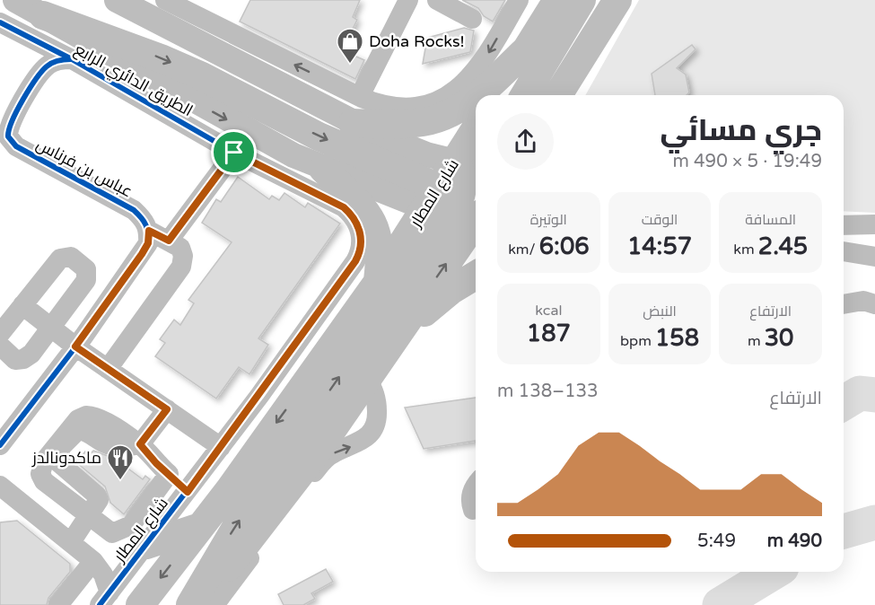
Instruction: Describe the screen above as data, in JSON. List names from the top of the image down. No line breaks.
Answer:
{"streets":{"highway":["شارع المطار"],"main road":["الطريق الدائري الرابع"],"street":["عباس بن فرناس"]},"crossings":[["الطريق الدائري الرابع","شارع المطار"]],"places":{"shop":["Doha Rocks!"],"restaurant":["ماكدونالدز"]},"page":{"heading":["جري مسائي","19:49 · 5 × 490 m"],"stats":[["المسافة","2.45 km"],["الوقت","14:57"],["الوتيرة","6:06 /km"],["الارتفاع","30 m"],["النبض","158 bpm"],["kcal","187"]],"chart":["الارتفاع","133–138 m"],"list":[{"name":"490 m","note":"5:49"}]}}
